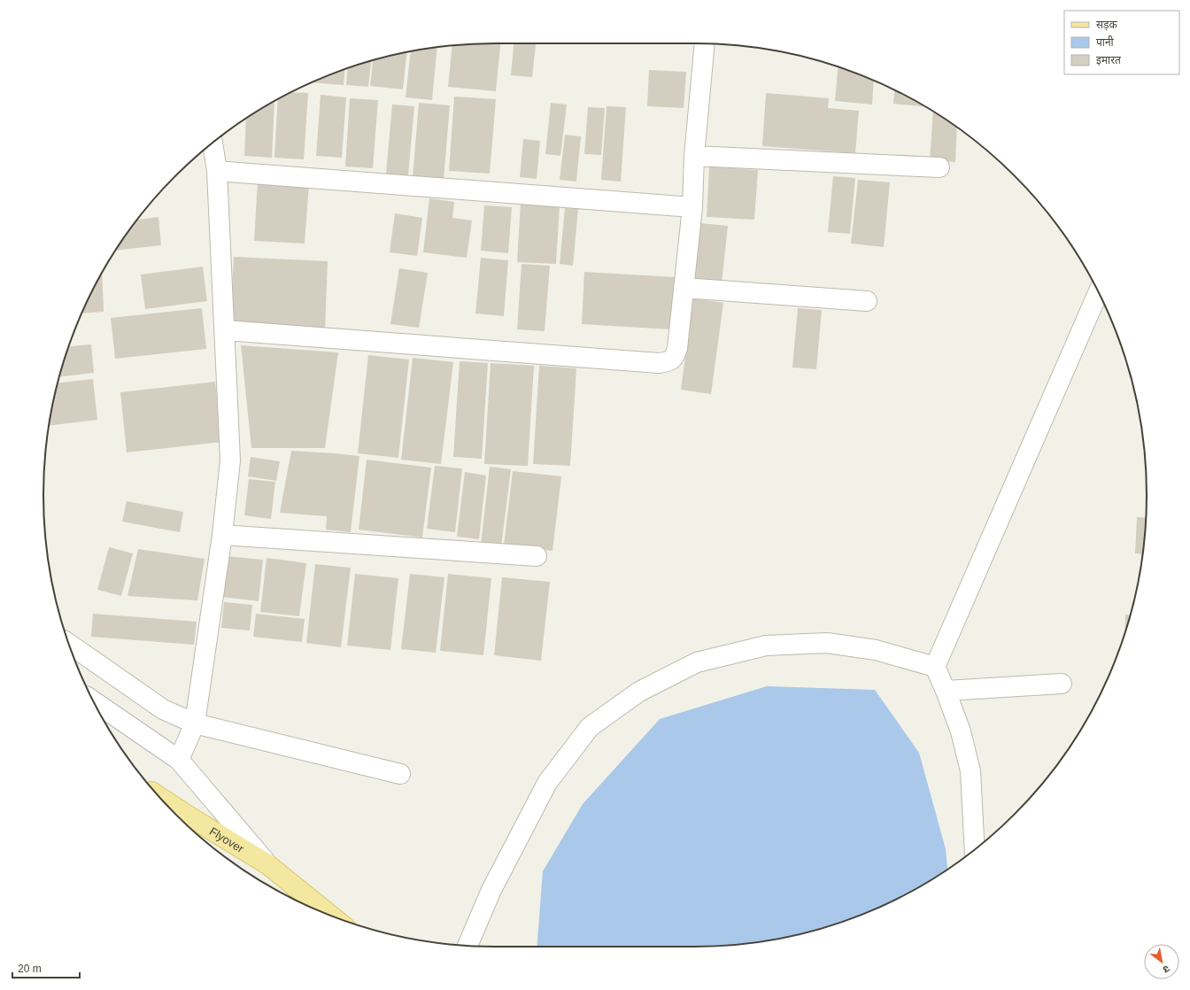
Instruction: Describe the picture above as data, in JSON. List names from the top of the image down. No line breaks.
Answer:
{"streets":{"main road":["Flyover"]},"legend":["सड़क","पानी","इमारत"],"scale_bar":"20 m","north":"bottom right"}
